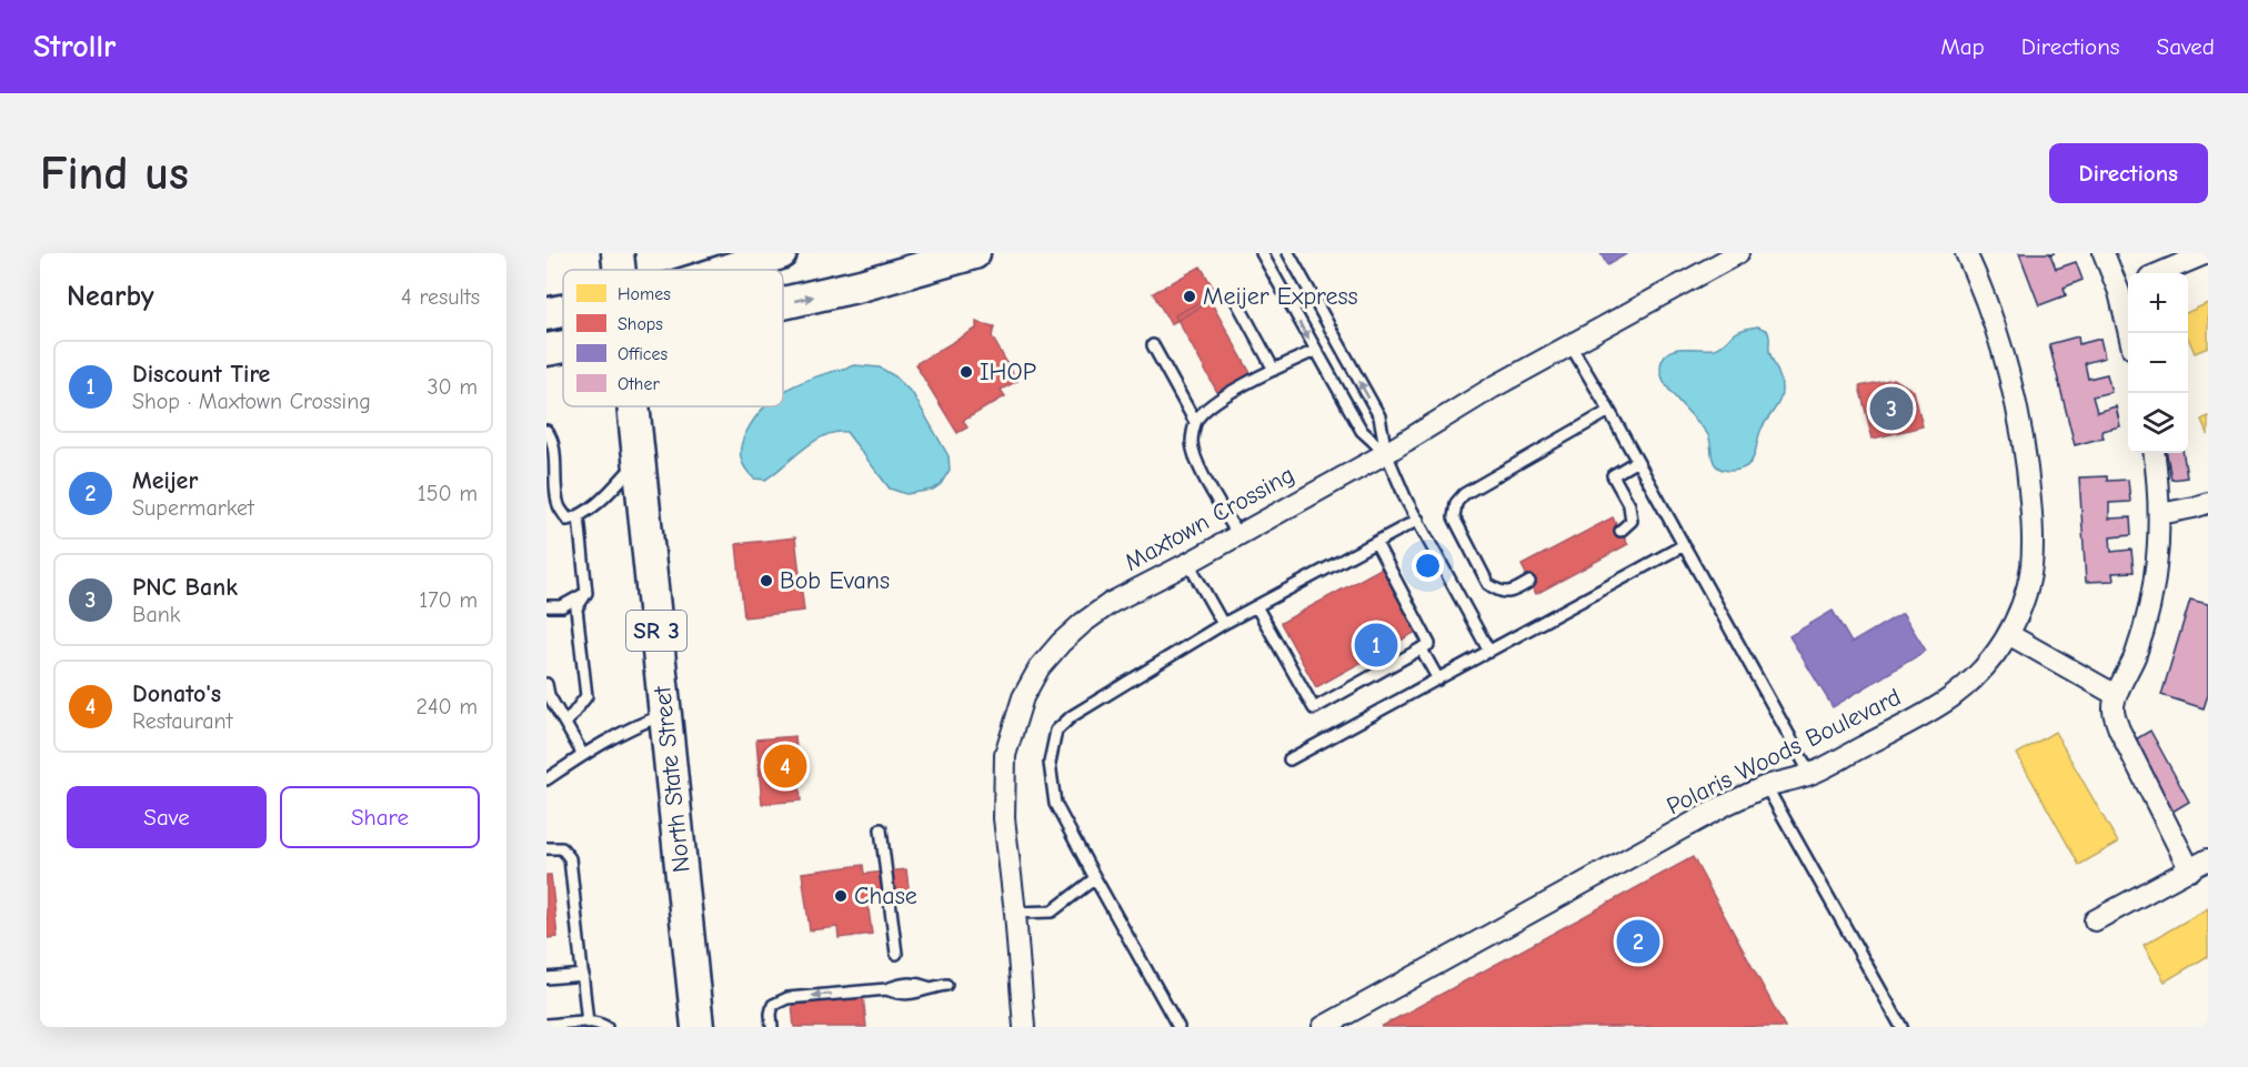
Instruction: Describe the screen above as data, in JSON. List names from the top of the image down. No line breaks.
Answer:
{"streets":{"main road":["SR 3","North State Street"],"street":["Maxtown Crossing","Polaris Woods Boulevard"]},"places":["Meijer Express","IHOP","Bob Evans","Chase"],"legend":["Homes","Shops","Offices","Other"],"page":{"header":"Strollr","nav":["Map","Directions","Saved"],"buttons":["Directions",["Save","Share"]],"title":"Find us","heading":["Nearby","4 results"],"map_buttons":["+","−"],"list":[{"mark":"1","name":"Discount Tire","note":"Shop · Maxtown Crossing","value":"30 m"},{"mark":"2","name":"Meijer","note":"Supermarket","value":"150 m"},{"mark":"3","name":"PNC Bank","note":"Bank","value":"170 m"},{"mark":"4","name":"Donato's","note":"Restaurant","value":"240 m"}],"pins":["3","1","4","2"]}}
